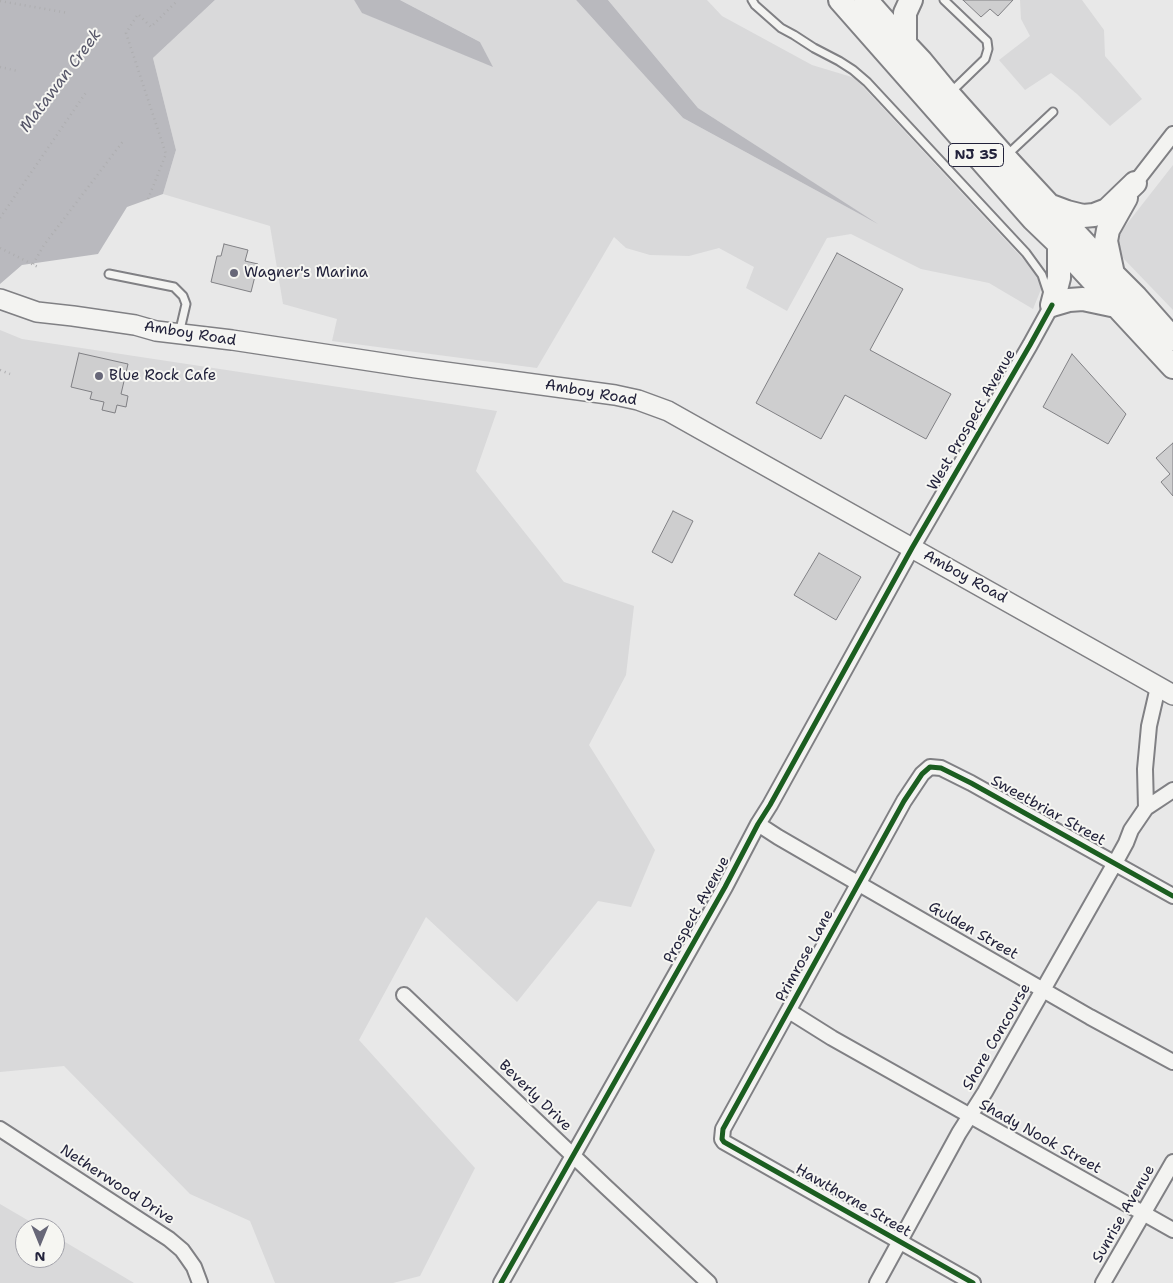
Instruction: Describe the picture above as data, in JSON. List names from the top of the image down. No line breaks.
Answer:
{"streets":{"highway":["NJ 35"],"main road":["Amboy Road"],"street":["West Prospect Avenue","Sweetbriar Street","Prospect Avenue","Gulden Street","Primrose Lane","Shore Concourse","Beverly Drive","Shady Nook Street","Netherwood Drive","Hawthorne Street","Sunrise Avenue"]},"crossings":[["Amboy Road","West Prospect Avenue"],["Amboy Road","Prospect Avenue"],["West Prospect Avenue","Prospect Avenue"],["Sweetbriar Street","Primrose Lane"],["Sweetbriar Street","Shore Concourse"],["Prospect Avenue","Gulden Street"],["Prospect Avenue","Beverly Drive"],["Gulden Street","Primrose Lane"],["Gulden Street","Shore Concourse"],["Primrose Lane","Shady Nook Street"],["Primrose Lane","Hawthorne Street"],["Shore Concourse","Shady Nook Street"],["Shore Concourse","Hawthorne Street"],["Shady Nook Street","Sunrise Avenue"]],"water":["Matawan Creek"],"places":["Wagner's Marina","Blue Rock Cafe"],"north":"bottom"}
